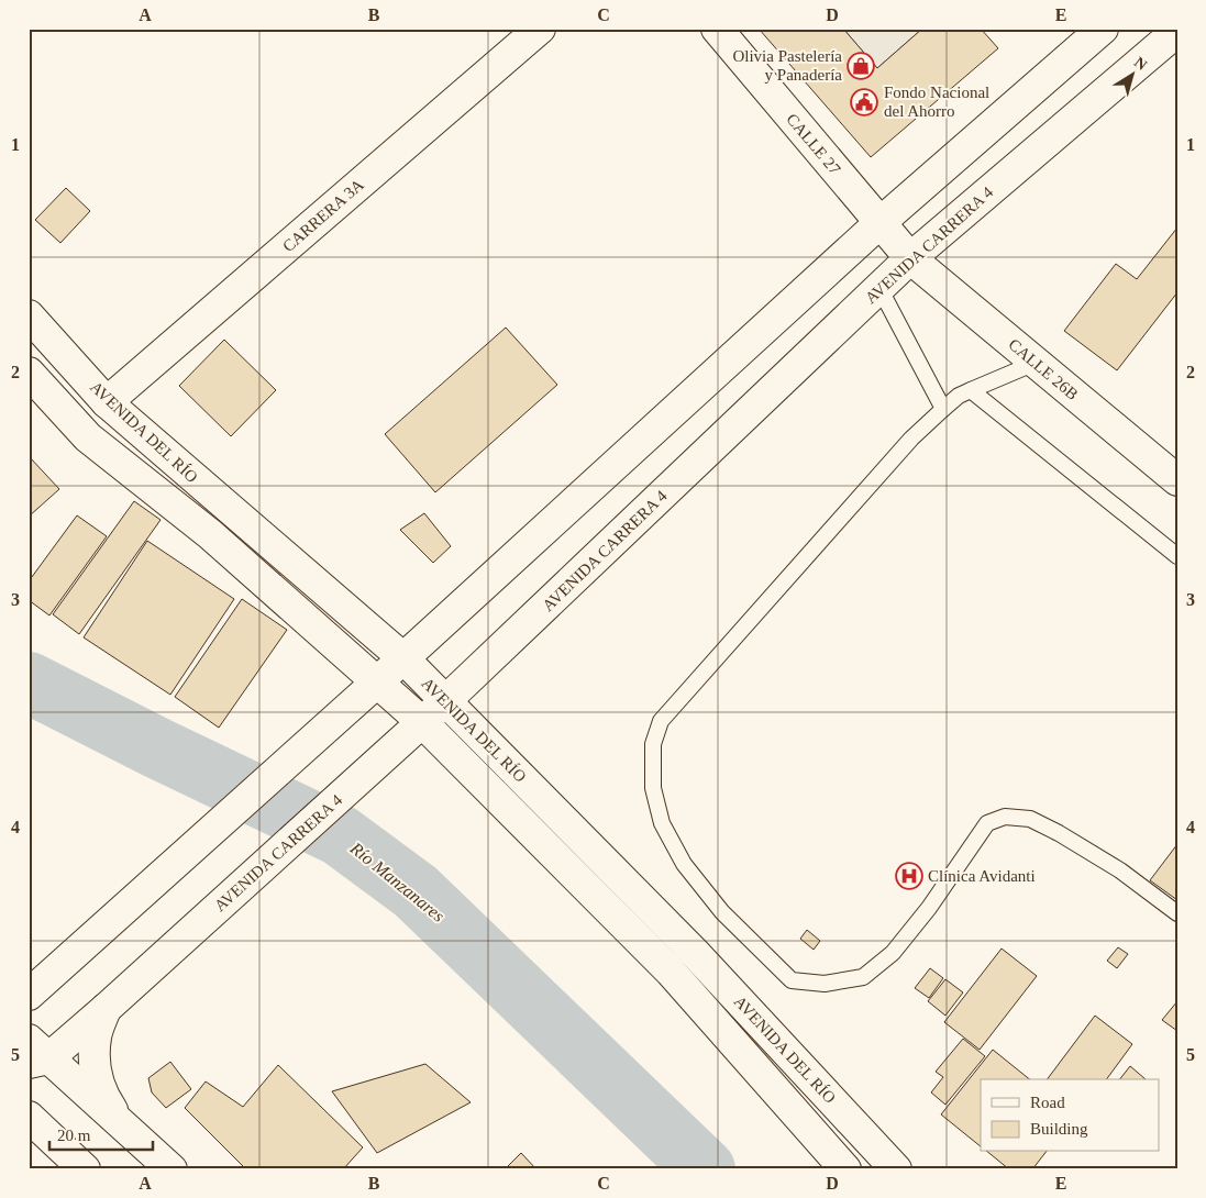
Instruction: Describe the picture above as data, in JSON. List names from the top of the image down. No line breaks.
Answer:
{"streets":{"main road":["CALLE 27","CARRERA 3A","AVENIDA CARRERA 4","CALLE 26B","AVENIDA DEL RÍO"]},"crossings":[["CALLE 27","AVENIDA CARRERA 4"],["CALLE 27","CALLE 26B"],["CARRERA 3A","AVENIDA DEL RÍO"],["AVENIDA CARRERA 4","CALLE 26B"],["AVENIDA CARRERA 4","AVENIDA DEL RÍO"]],"water":["Río Manzanares"],"places":{"shop":["Olivia Pastelería y Panadería"],"public building":["Fondo Nacional del Ahorro"],"hospital":["Clínica Avidanti"]},"legend":["Road","Building"],"scale_bar":"20 m","north":"top right","grid":{"columns":["A","B","C","D","E"],"rows":["1","2","3","4","5"]}}
